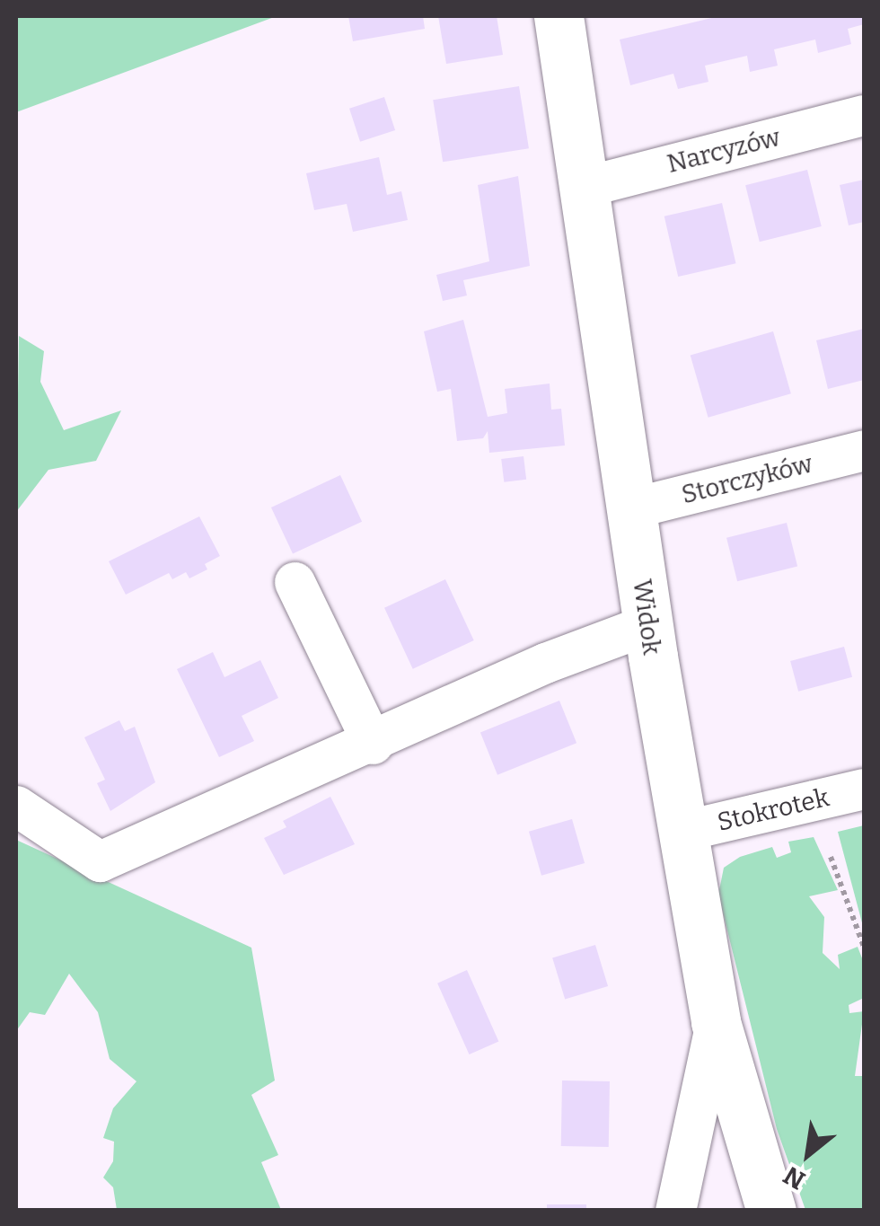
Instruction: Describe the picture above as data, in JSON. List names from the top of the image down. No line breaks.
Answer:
{"streets":{"main road":["Widok"],"street":["Narcyzów","Storczyków","Stokrotek"]},"crossings":[["Narcyzów","Widok"],["Storczyków","Widok"],["Widok","Stokrotek"]],"north":"bottom left"}
